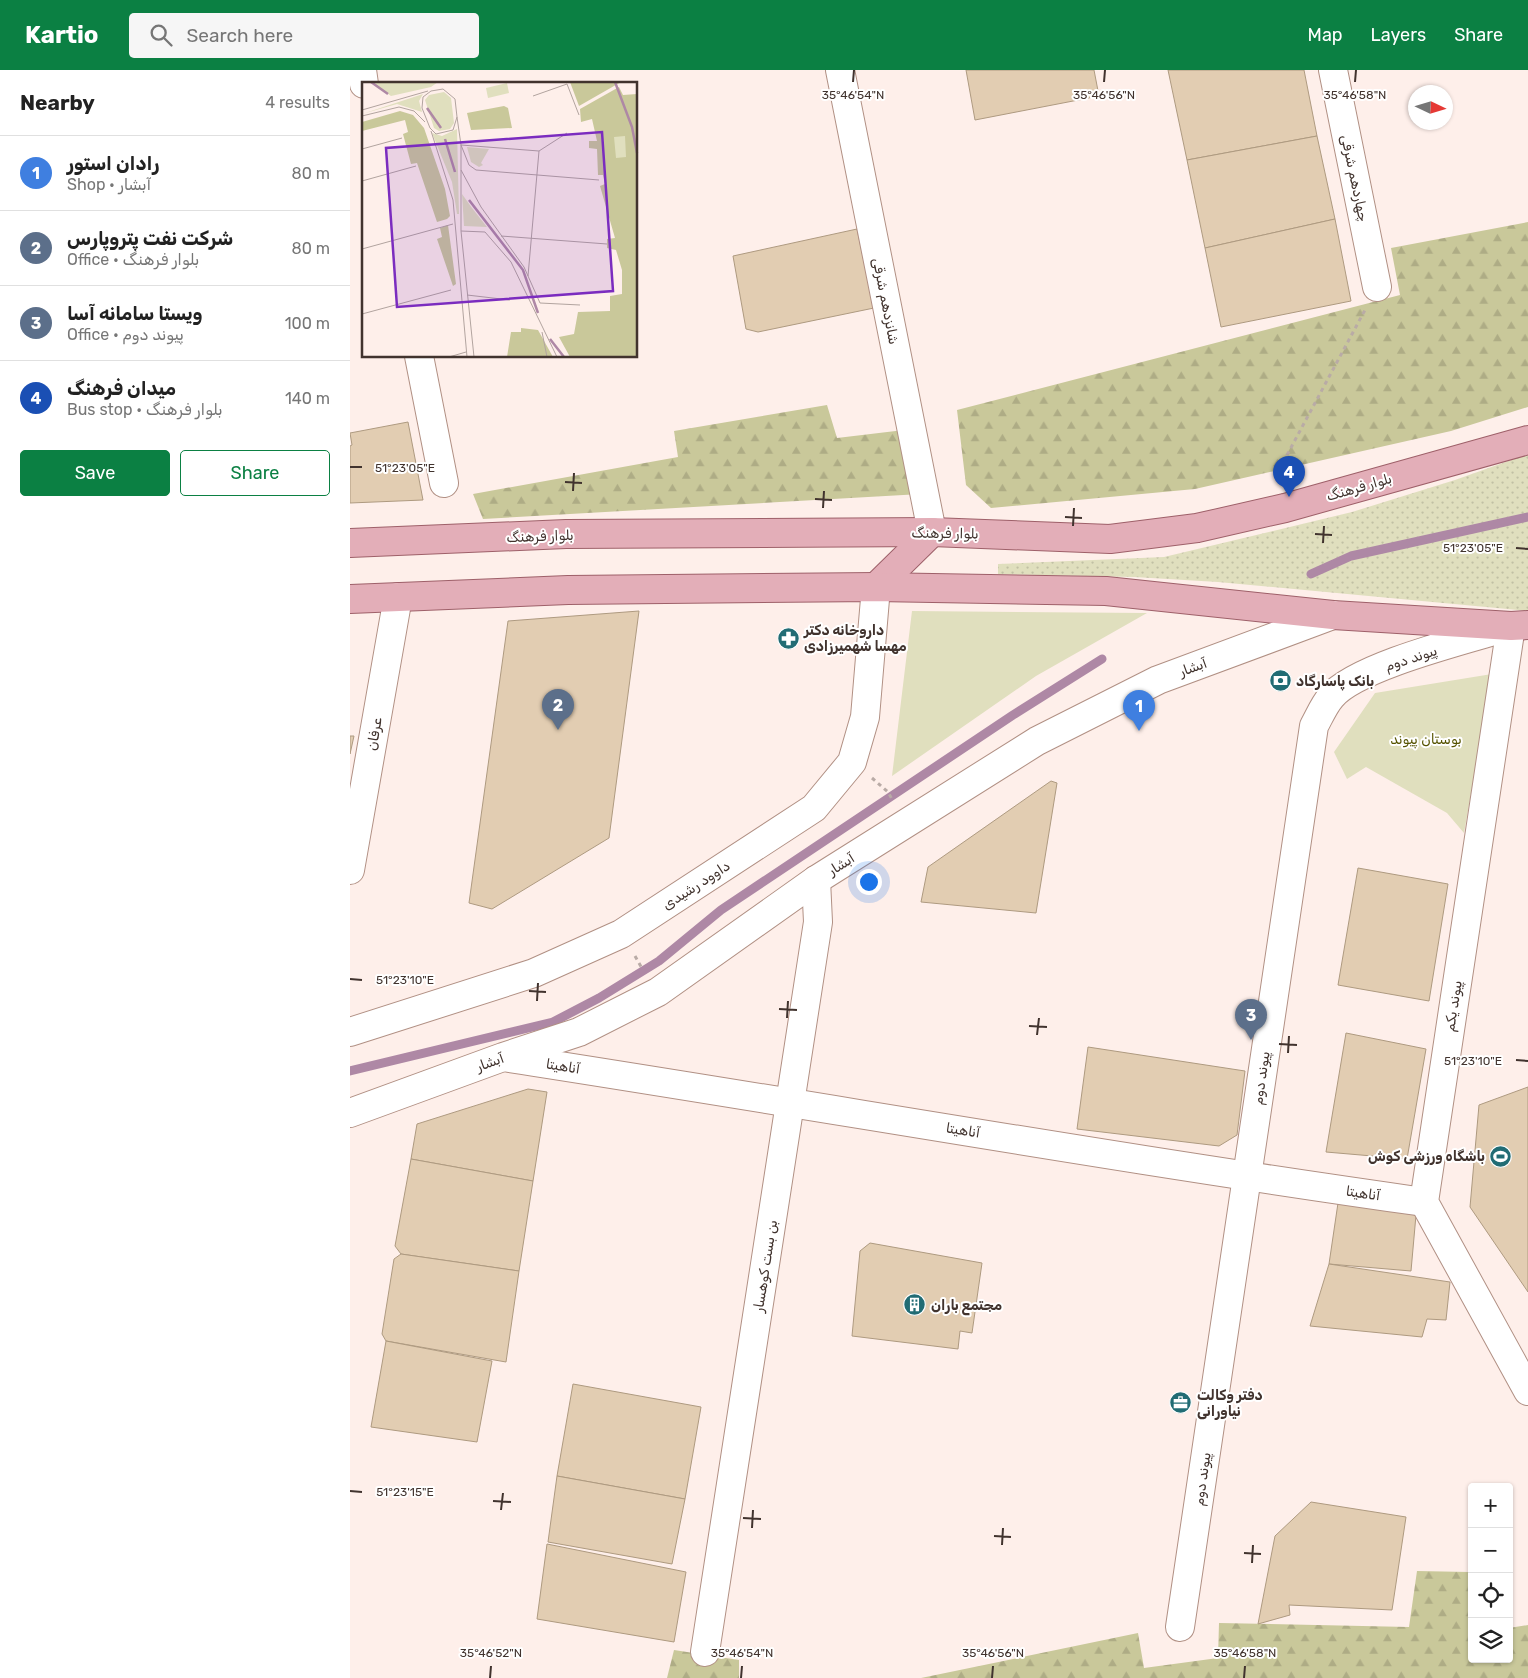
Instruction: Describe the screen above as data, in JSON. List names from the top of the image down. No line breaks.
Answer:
{"streets":{"main road":["بلوار فرهنگ"],"street":["چهاردهم شرقی","شانزدهم شرقی","پیوند دوم","آبشار","عرفان","داوود رشیدی","پیوند یکم","آناهیتا","بن بست کوهسار"]},"crossings":[["شانزدهم شرقی","بلوار فرهنگ"],["پیوند دوم","پیوند یکم"],["پیوند دوم","آناهیتا"],["آبشار","آناهیتا"],["آبشار","بن بست کوهسار"],["پیوند یکم","آناهیتا"],["آناهیتا","بن بست کوهسار"]],"parks":["بوستان پیوند"],"places":{"pharmacy":["داروخانه دکتر مهسا شهمیرزادی"],"bank":["بانک پاسارگاد"],"sports":["باشگاه ورزشی کوش"],"building":["مجتمع باران"],"office":["دفتر وکالت نیاورانی"]},"north":"right","page":{"header":"Kartio","search":"Search here","nav":["Map","Layers","Share"],"heading":["Nearby","4 results"],"list":[{"mark":"1","name":"رادان استور","note":"Shop · آبشار","value":"80 m"},{"mark":"2","name":"شرکت نفت پتروپارس","note":"Office · بلوار فرهنگ","value":"80 m"},{"mark":"3","name":"ویستا سامانه آسا","note":"Office · پیوند دوم","value":"100 m"},{"mark":"4","name":"میدان فرهنگ","note":"Bus stop · بلوار فرهنگ","value":"140 m"}],"buttons":["Save","Share"],"pins":["4","2","1","3"],"map_buttons":["+","−"]},"coordinates":["35°46'54\"N","35°46'56\"N","35°46'58\"N","51°23'05\"E","51°23'10\"E","51°23'15\"E","35°46'52\"N"]}
